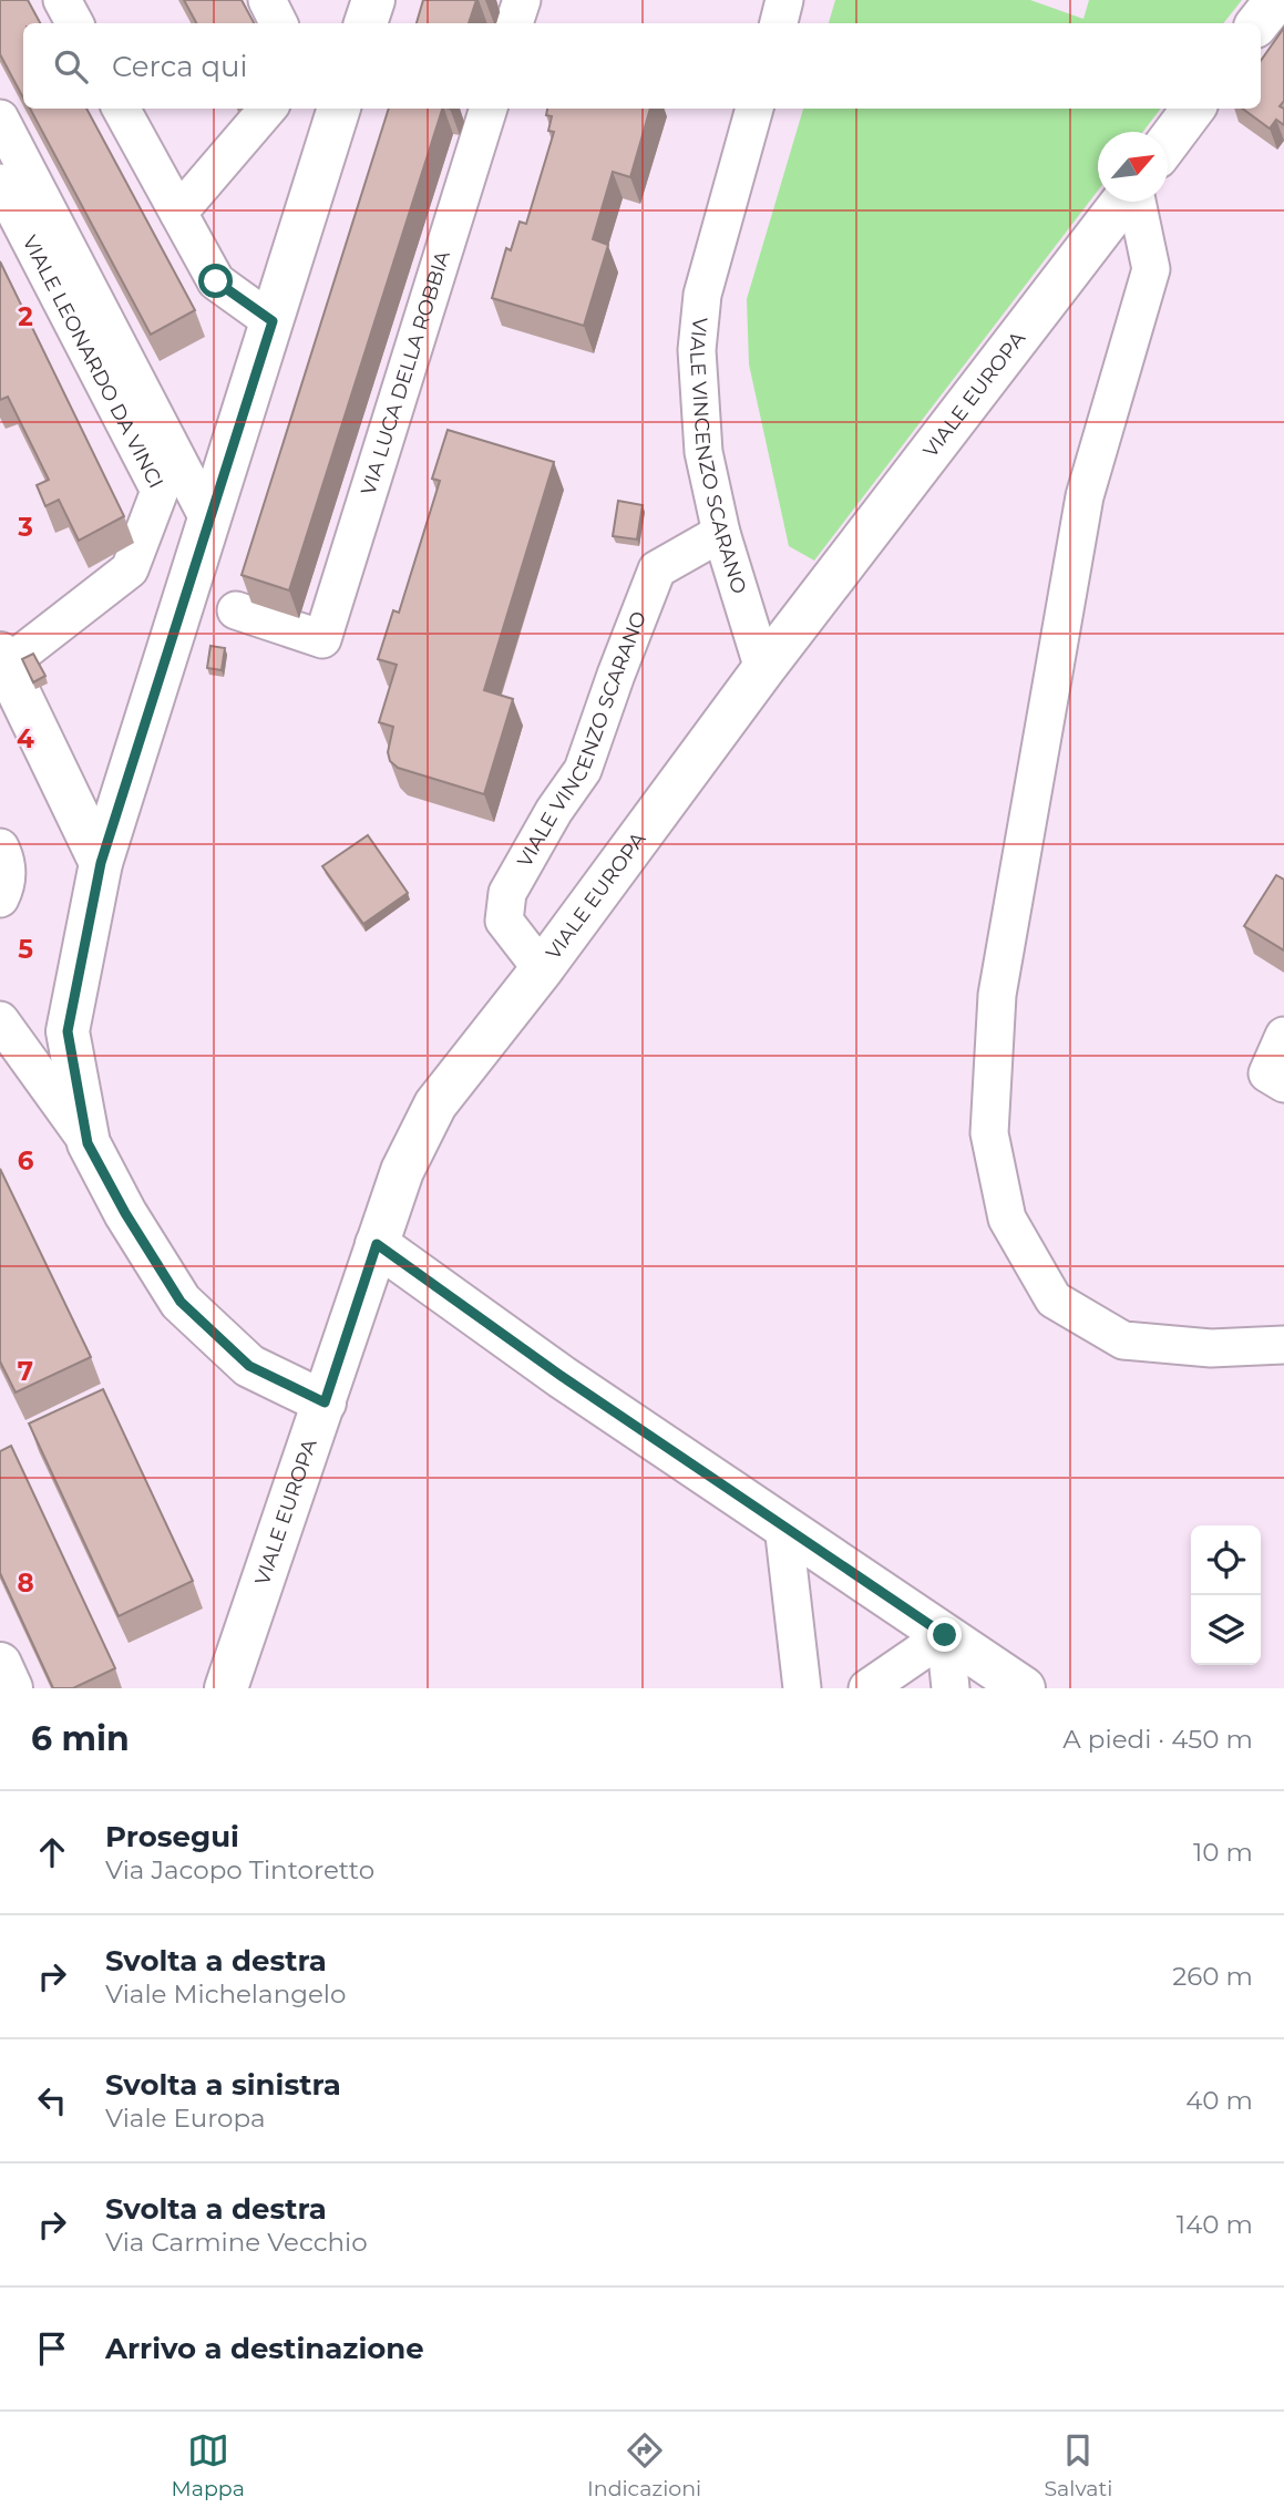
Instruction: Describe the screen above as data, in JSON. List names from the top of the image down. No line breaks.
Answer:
{"streets":{"street":["VIALE LEONARDO DA VINCI","VIA LUCA DELLA ROBBIA","VIALE EUROPA","VIALE VINCENZO SCARANO"]},"crossings":[["VIALE EUROPA","VIALE VINCENZO SCARANO"]],"north":"top right","page":{"search":"Cerca qui","heading":["6 min","A piedi · 450 m"],"list":[["Prosegui","Via Jacopo Tintoretto","10 m"],["Svolta a destra","Viale Michelangelo","260 m"],["Svolta a sinistra","Viale Europa","40 m"],["Svolta a destra","Via Carmine Vecchio","140 m"],"Arrivo a destinazione"],"nav":["Mappa","Indicazioni","Salvati"]},"grid":{"rows":["2","3","4","5","6","7","8"]}}
